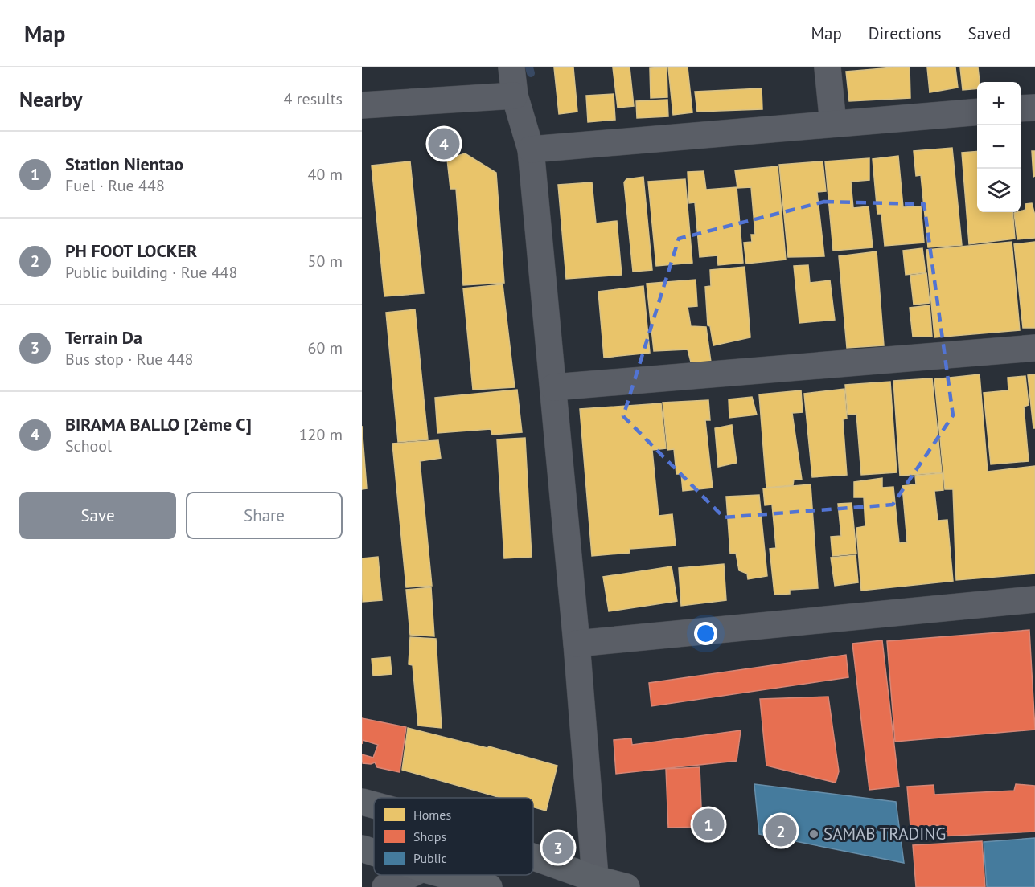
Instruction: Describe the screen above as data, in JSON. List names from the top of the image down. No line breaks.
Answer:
{"places":["SAMAB TRADING"],"legend":["Homes","Shops","Public"],"page":{"header":"Map","nav":["Map","Directions","Saved"],"heading":["Nearby","4 results"],"map_buttons":["+","−"],"pins":["4","1","2","3"],"list":[{"mark":"1","name":"Station Nientao","note":"Fuel · Rue 448","value":"40 m"},{"mark":"2","name":"PH FOOT LOCKER","note":"Public building · Rue 448","value":"50 m"},{"mark":"3","name":"Terrain Da","note":"Bus stop · Rue 448","value":"60 m"},{"mark":"4","name":"BIRAMA BALLO [2ème C]","note":"School","value":"120 m"}],"buttons":["Save","Share"]}}
